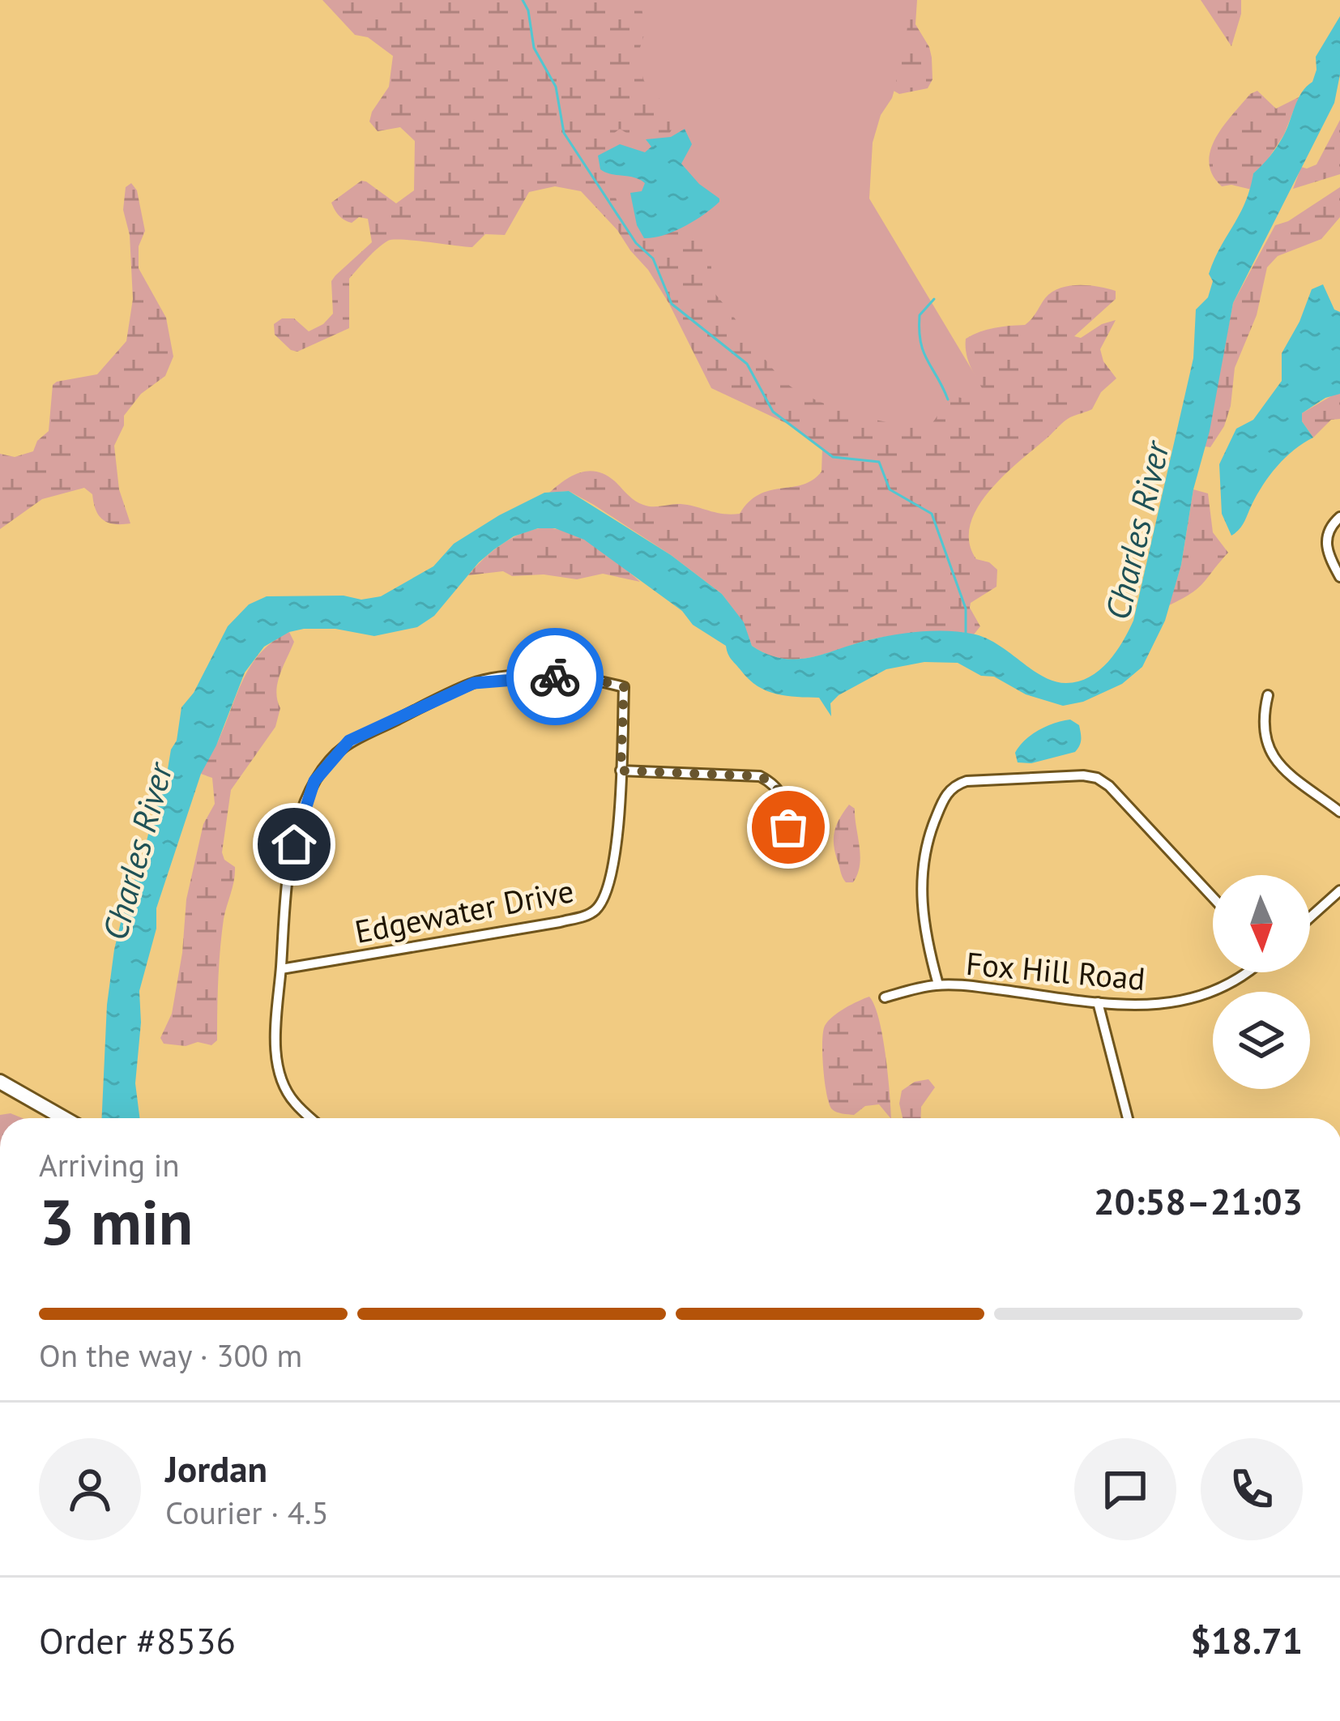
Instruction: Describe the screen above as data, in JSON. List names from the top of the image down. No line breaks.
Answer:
{"streets":{"street":["Edgewater Drive","Fox Hill Road"]},"water":["Charles River"],"north":"bottom","page":{"heading":["3 min","Arriving in","20:58–21:03"],"panel":["Jordan","Courier · 4.5","Order #8536","$18.71"],"bar":"On the way · 300 m"}}
